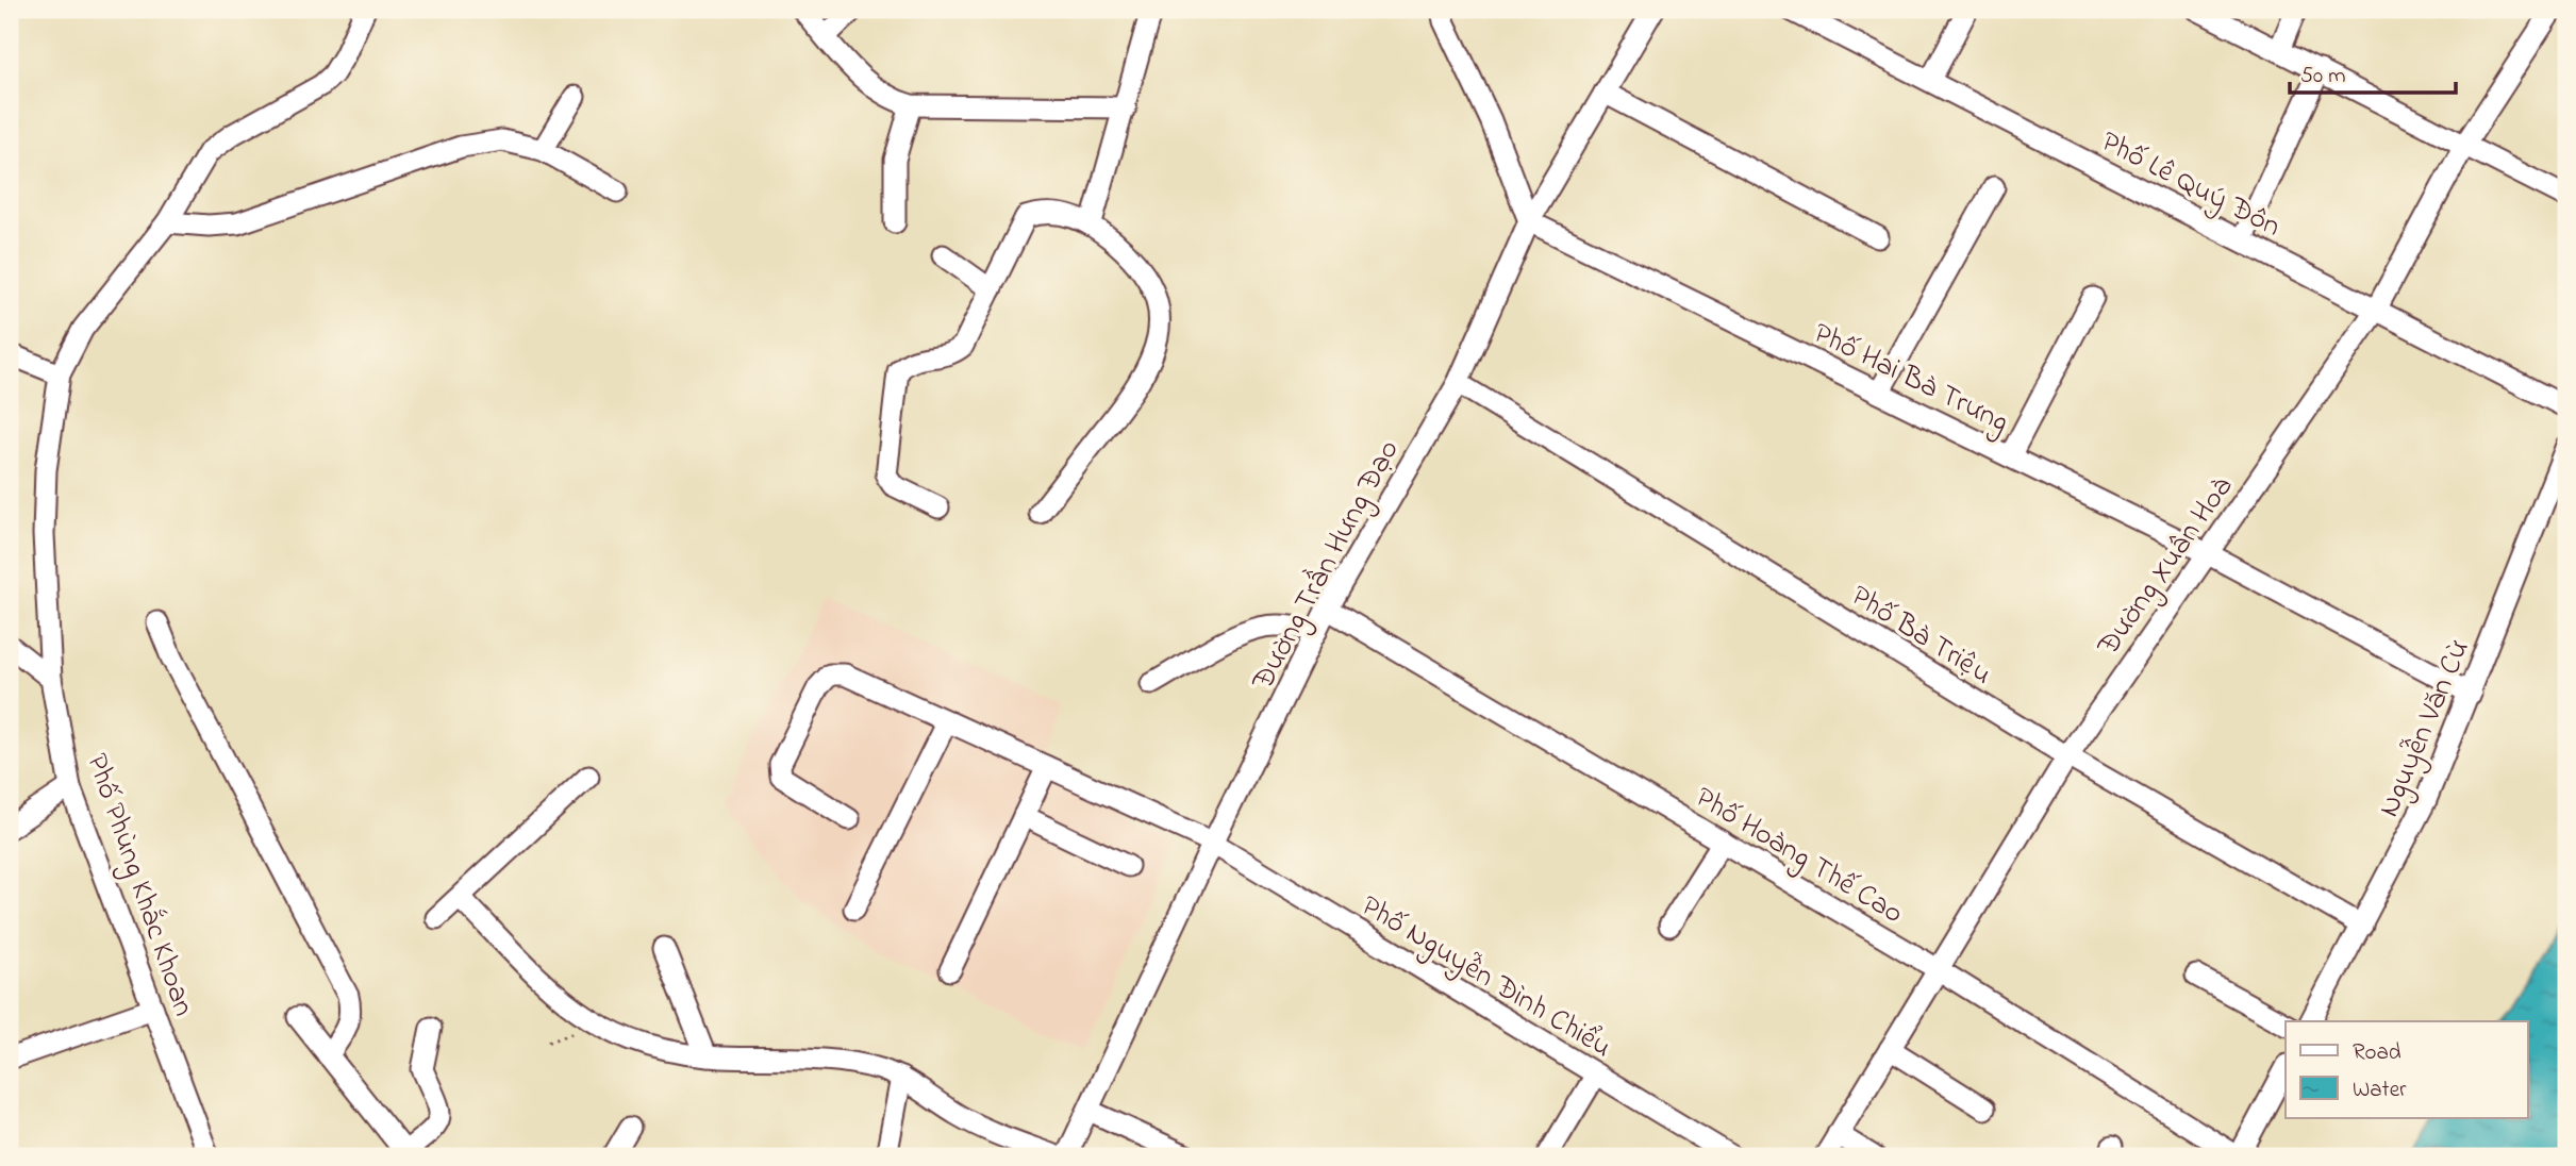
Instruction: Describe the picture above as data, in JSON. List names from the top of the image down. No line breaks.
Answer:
{"streets":{"street":["Phố Lê Quý Đôn","Phố Hai Bà Trưng","Đường Trần Hưng Đạo","Đường Xuân Hoà","Phố Bà Triệu","Nguyễn Văn Cừ","Phố Hoàng Thế Cao","Phố Phùng Khắc Khoan","Phố Nguyễn Đình Chiểu"]},"crossings":[["Phố Lê Quý Đôn","Đường Xuân Hoà"],["Phố Hai Bà Trưng","Đường Trần Hưng Đạo"],["Phố Hai Bà Trưng","Đường Xuân Hoà"],["Phố Hai Bà Trưng","Nguyễn Văn Cừ"],["Đường Trần Hưng Đạo","Phố Bà Triệu"],["Đường Trần Hưng Đạo","Phố Hoàng Thế Cao"],["Đường Trần Hưng Đạo","Phố Nguyễn Đình Chiểu"],["Đường Xuân Hoà","Phố Bà Triệu"],["Đường Xuân Hoà","Phố Hoàng Thế Cao"],["Phố Bà Triệu","Nguyễn Văn Cừ"]],"legend":["Road","Water"],"scale_bar":"50 m"}
